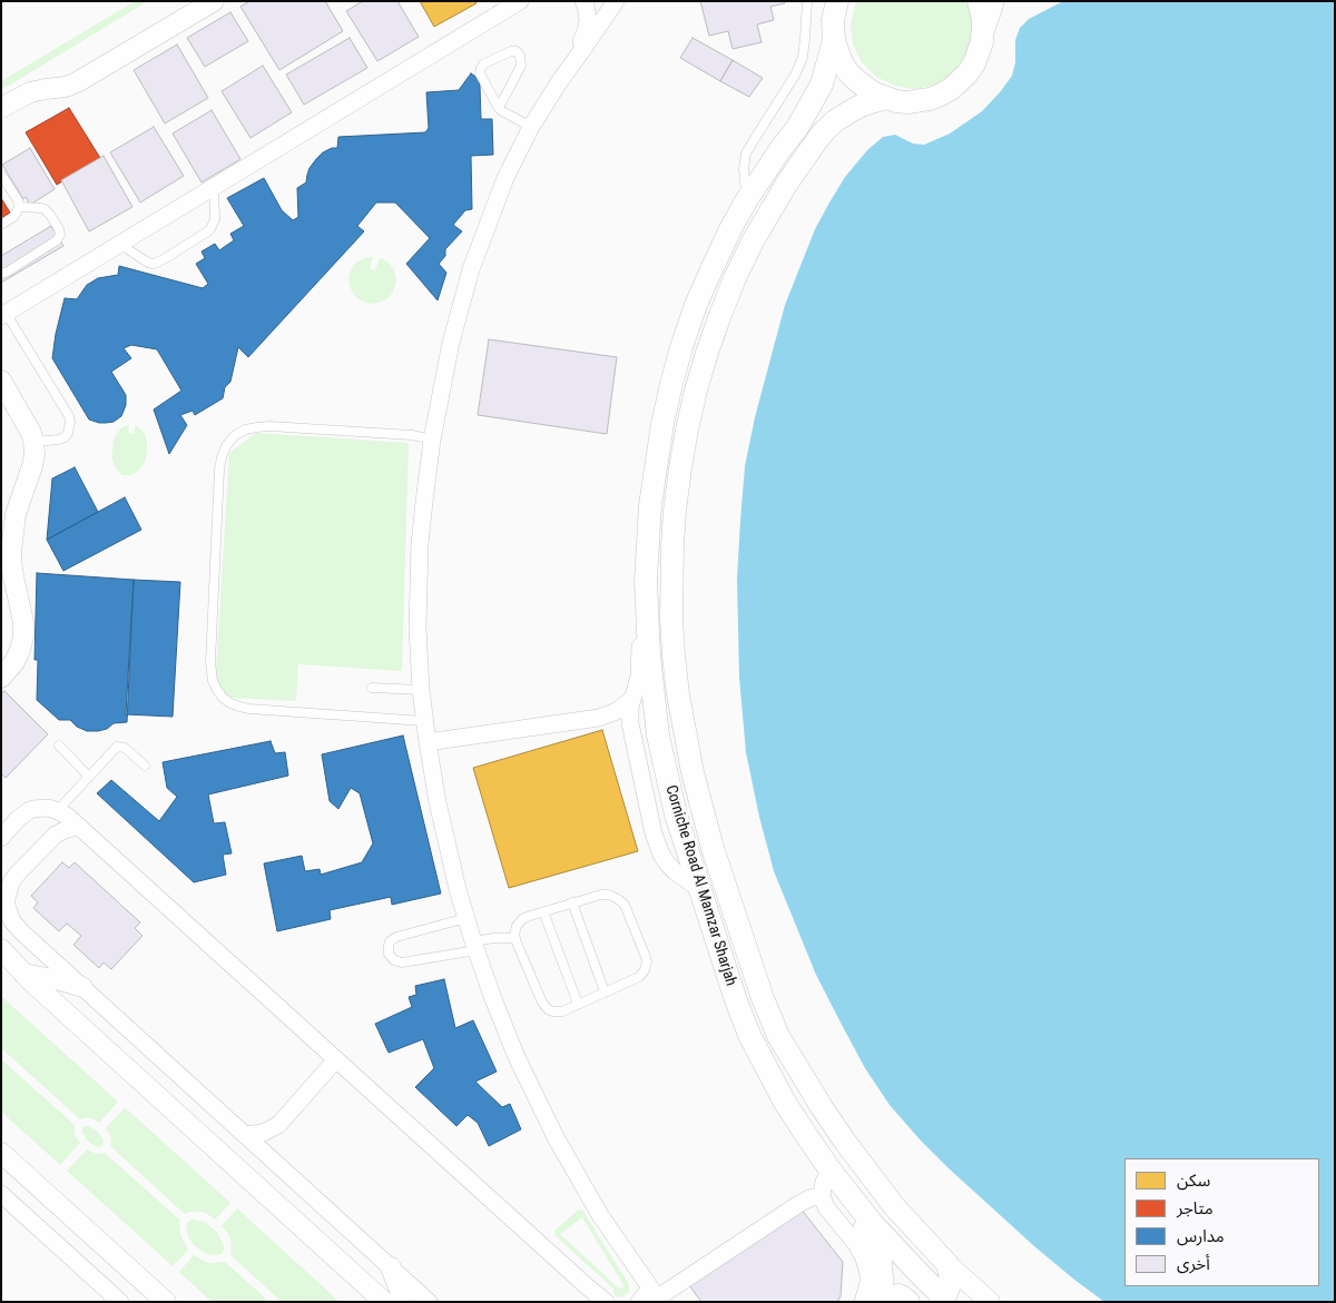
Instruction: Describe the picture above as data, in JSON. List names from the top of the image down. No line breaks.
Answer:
{"streets":{"main road":["Corniche Road Al Mamzar Sharjah"]},"legend":["سكن","متاجر","مدارس","أخرى"]}
